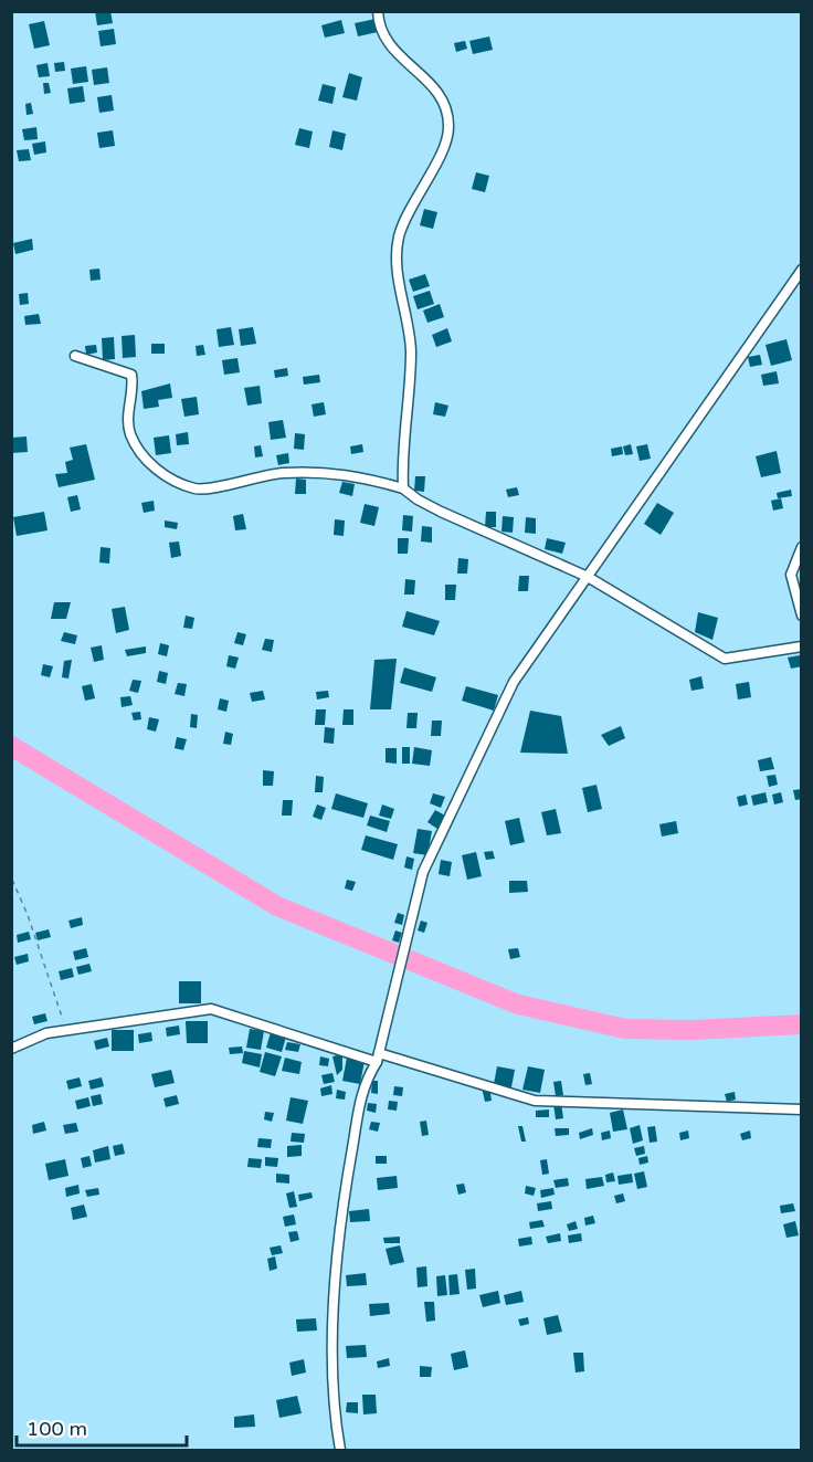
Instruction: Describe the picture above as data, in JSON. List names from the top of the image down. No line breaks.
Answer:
{"scale_bar":"100 m"}
